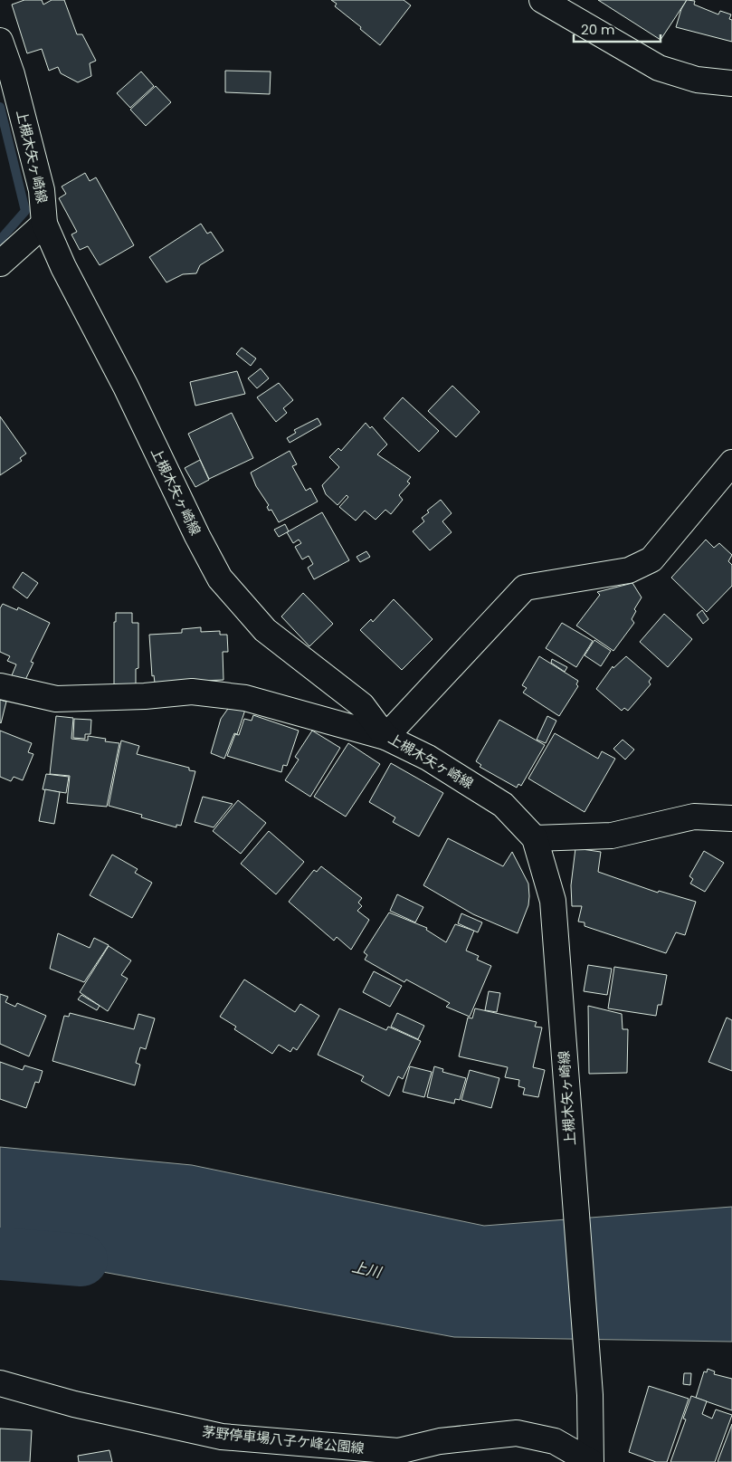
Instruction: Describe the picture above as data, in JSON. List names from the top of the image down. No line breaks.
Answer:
{"streets":{"main road":["上槻木矢ヶ崎線","茅野停車場八子ケ峰公園線"]},"crossings":[["上槻木矢ヶ崎線","茅野停車場八子ケ峰公園線"]],"water":["上川"],"scale_bar":"20 m"}
